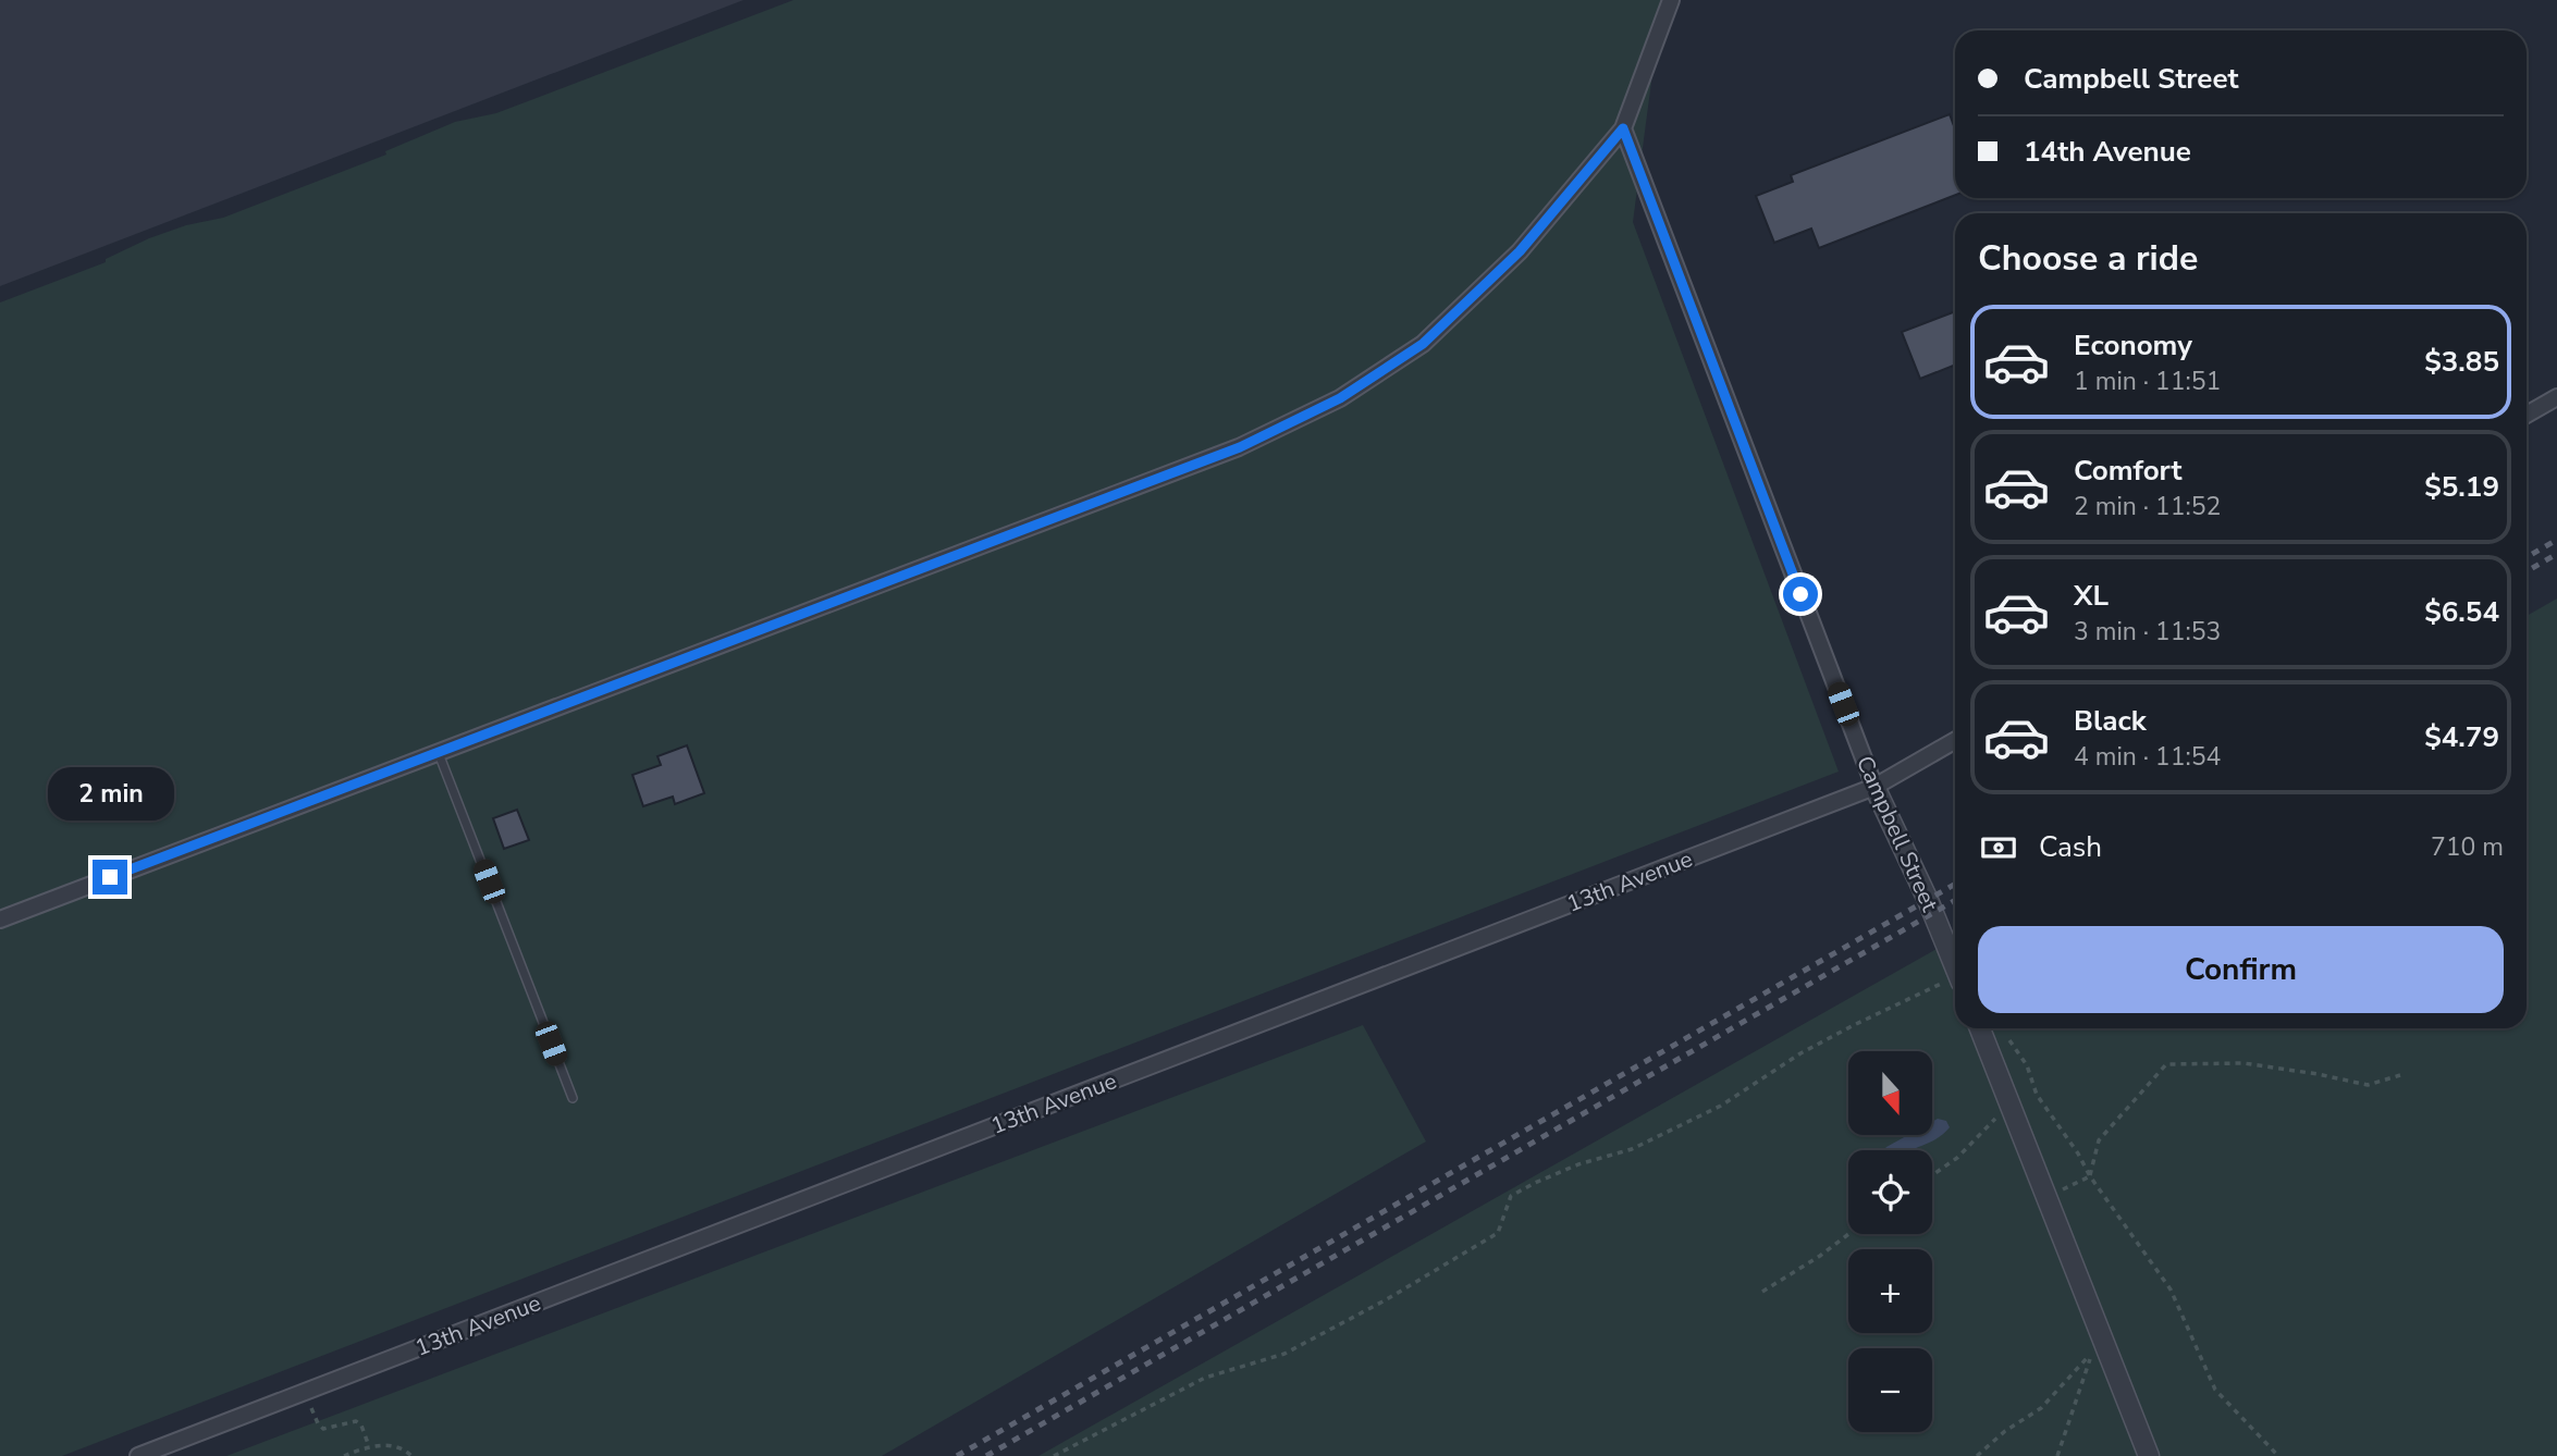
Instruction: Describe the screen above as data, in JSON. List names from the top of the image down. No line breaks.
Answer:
{"streets":{"street":["Campbell Street","13th Avenue"]},"crossings":[["Campbell Street","13th Avenue"]],"north":"bottom","page":{"banner":["Campbell Street","14th Avenue"],"heading":"Choose a ride","list":[{"name":"Economy","note":"1 min · 11:51","value":"$3.85"},{"name":"Comfort","note":"2 min · 11:52","value":"$5.19"},{"name":"XL","note":"3 min · 11:53","value":"$6.54"},{"name":"Black","note":"4 min · 11:54","value":"$4.79"}],"bubble":"2 min","pay":["Cash","710 m"],"buttons":"Confirm","map_buttons":["+","−"]}}
